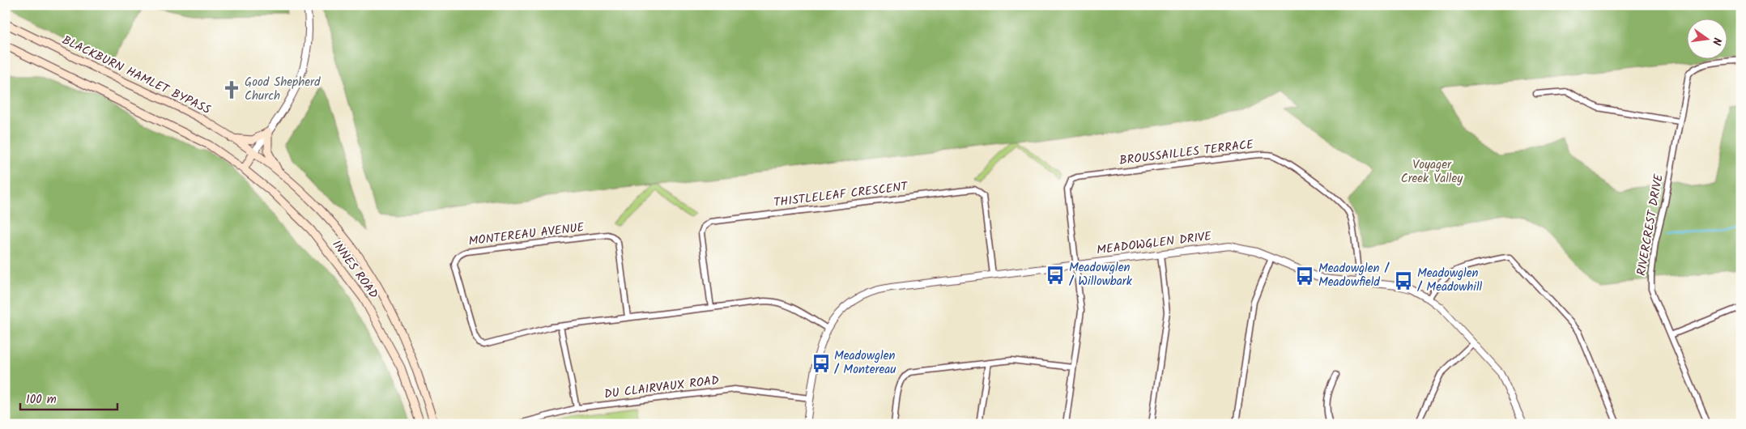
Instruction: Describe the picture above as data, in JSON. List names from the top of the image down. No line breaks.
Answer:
{"streets":{"main road":["BLACKBURN HAMLET BYPASS","INNES ROAD"],"street":["BROUSSAILLES TERRACE","THISTLELEAF CRESCENT","RIVERCREST DRIVE","MONTEREAU AVENUE","MEADOWGLEN DRIVE","DU CLAIRVAUX ROAD"]},"crossings":[["BLACKBURN HAMLET BYPASS","INNES ROAD"],["BROUSSAILLES TERRACE","MEADOWGLEN DRIVE"],["THISTLELEAF CRESCENT","MONTEREAU AVENUE"],["THISTLELEAF CRESCENT","MEADOWGLEN DRIVE"],["MONTEREAU AVENUE","MEADOWGLEN DRIVE"],["MEADOWGLEN DRIVE","DU CLAIRVAUX ROAD"]],"parks":["Voyager Creek Valley"],"places":{"church":["Good Shepherd Church"],"bus stop":["Meadowglen / Willowbark","Meadowglen / Meadowfield","Meadowglen / Meadowhill","Meadowglen / Montereau"]},"scale_bar":"100 m","north":"right"}
